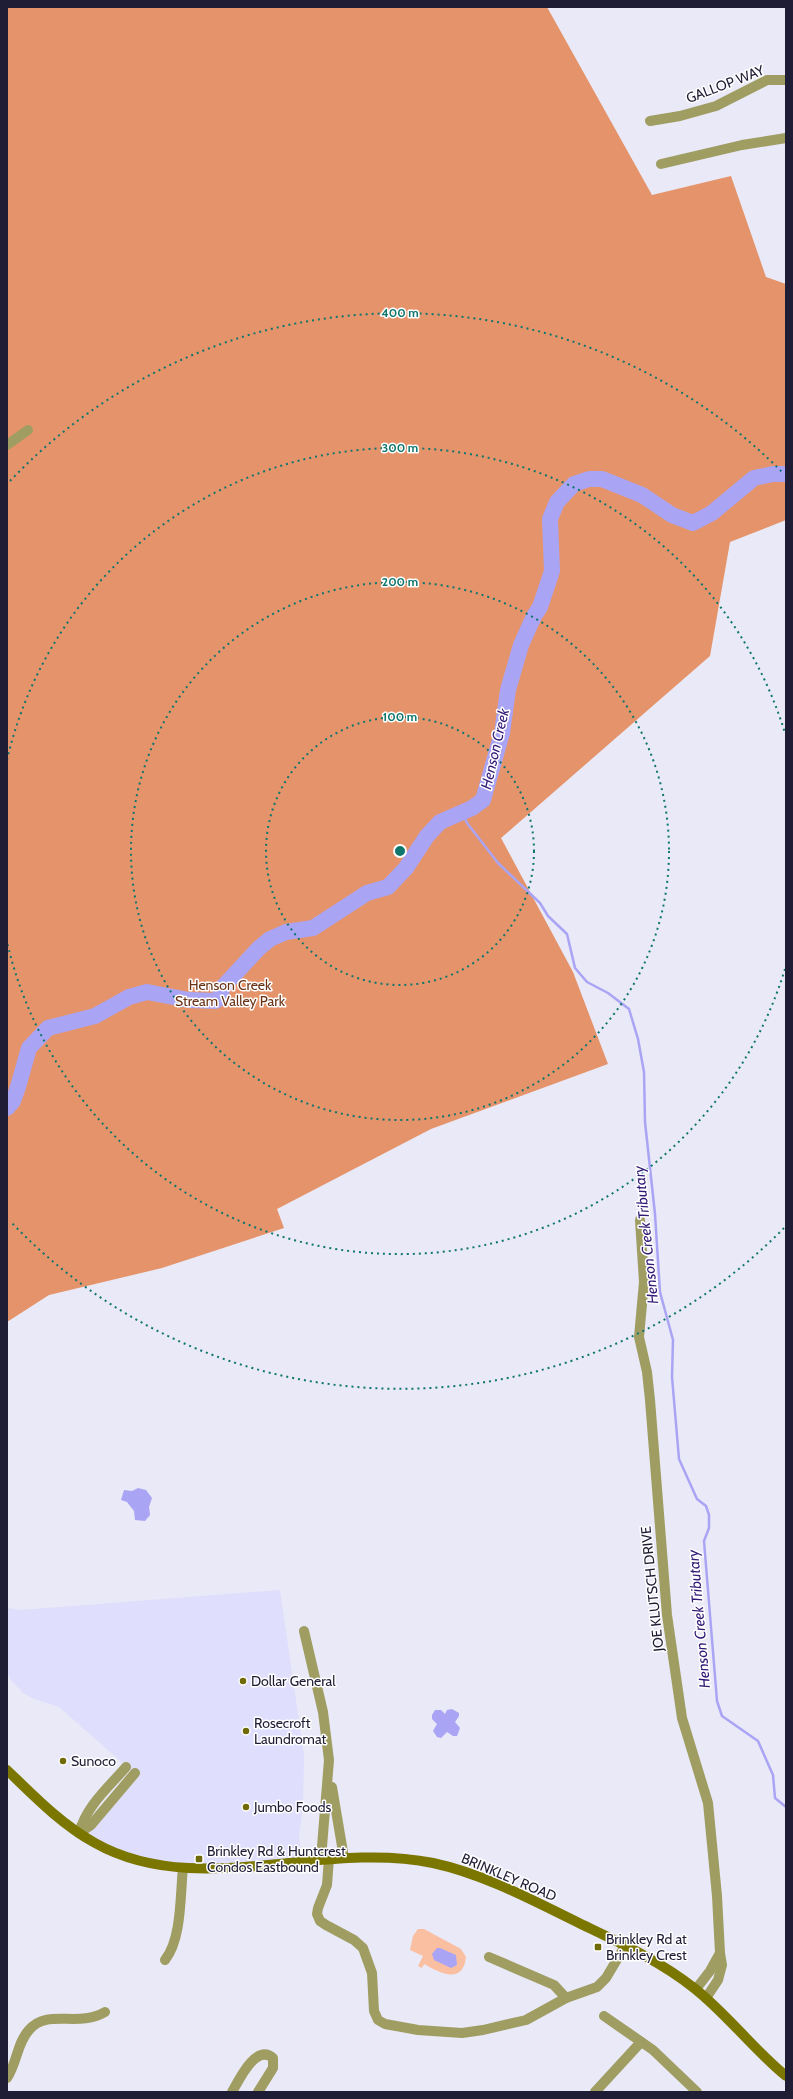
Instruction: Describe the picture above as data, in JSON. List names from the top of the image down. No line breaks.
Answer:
{"streets":{"main road":["BRINKLEY ROAD"],"street":["GALLOP WAY","JOE KLUTSCH DRIVE"]},"crossings":[["JOE KLUTSCH DRIVE","BRINKLEY ROAD"]],"water":["Henson Creek","Henson Creek Tributary"],"parks":["Henson Creek Stream Valley Park"],"places":{"other":["Dollar General","Rosecroft Laundromat","Sunoco","Jumbo Foods"],"transit":["Brinkley Rd & Huntcrest Condos Eastbound","Brinkley Rd at Brinkley Crest"]},"rings":["400 m","300 m","200 m","100 m"]}
